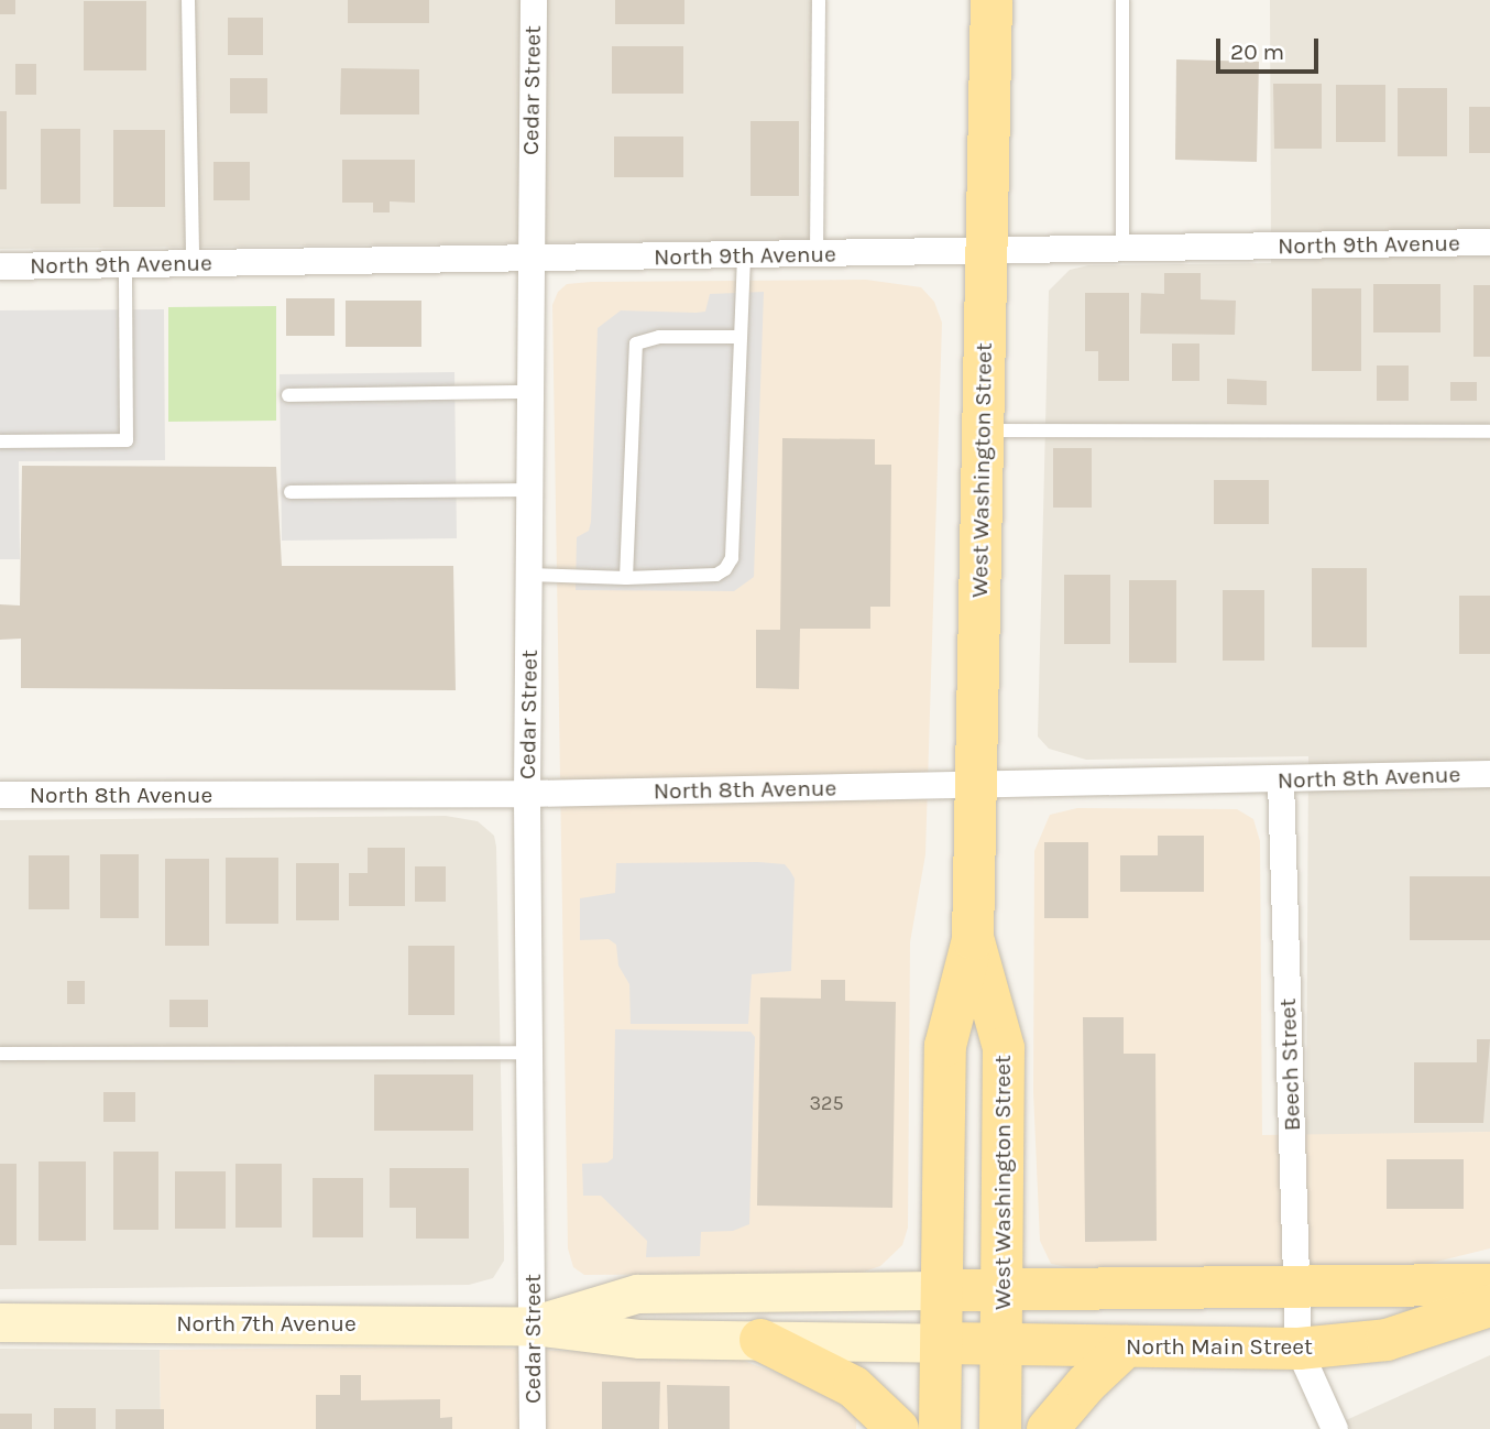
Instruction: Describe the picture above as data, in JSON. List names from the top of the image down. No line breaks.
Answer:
{"streets":{"main road":["West Washington Street","North 7th Avenue","North Main Street"],"street":["Cedar Street","North 9th Avenue","North 8th Avenue","Beech Street"]},"crossings":[["Cedar Street","North 9th Avenue"],["Cedar Street","North 8th Avenue"],["Cedar Street","North 7th Avenue"],["North 9th Avenue","West Washington Street"],["West Washington Street","North 8th Avenue"],["West Washington Street","North 7th Avenue"],["West Washington Street","North Main Street"],["North 8th Avenue","Beech Street"],["Beech Street","North Main Street"],["North 7th Avenue","North Main Street"]],"house_numbers":["325"],"scale_bar":"20 m"}
